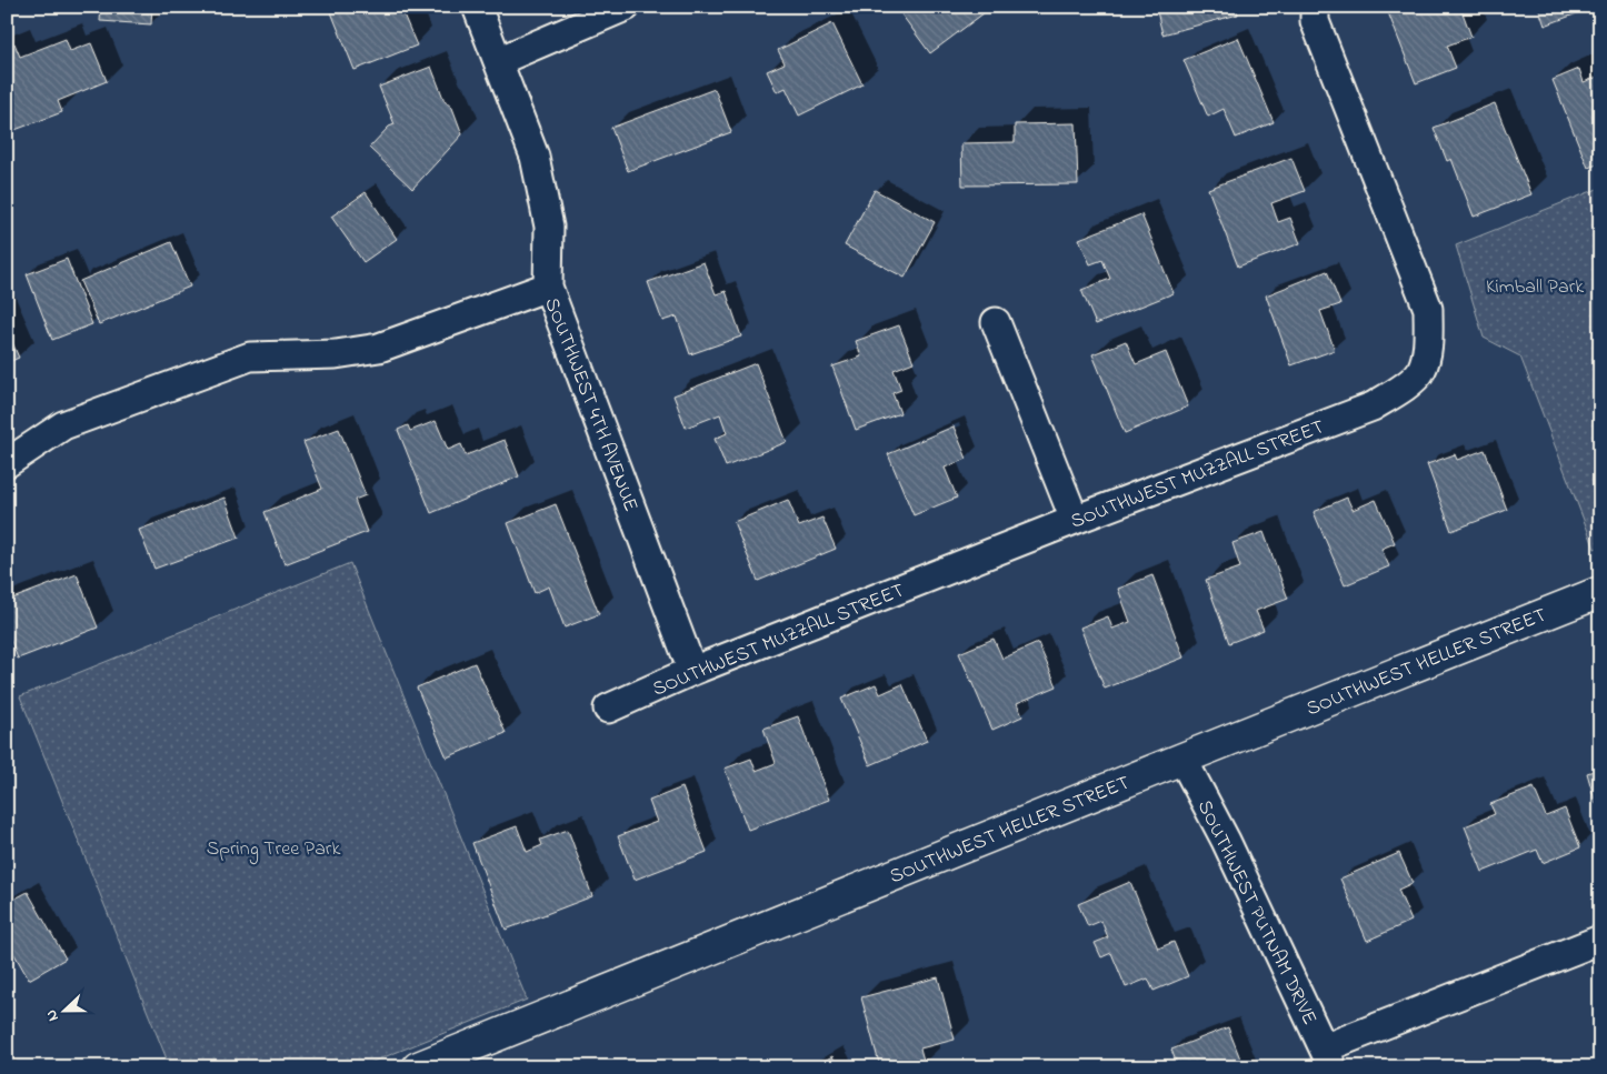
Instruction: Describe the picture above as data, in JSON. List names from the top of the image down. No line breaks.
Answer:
{"streets":{"street":["SOUTHWEST 4TH AVENUE","SOUTHWEST MUZZALL STREET","SOUTHWEST HELLER STREET","SOUTHWEST PUTNAM DRIVE"]},"crossings":[["SOUTHWEST 4TH AVENUE","SOUTHWEST MUZZALL STREET"],["SOUTHWEST HELLER STREET","SOUTHWEST PUTNAM DRIVE"]],"parks":["Kimball Park","Spring Tree Park"],"north":"left"}
